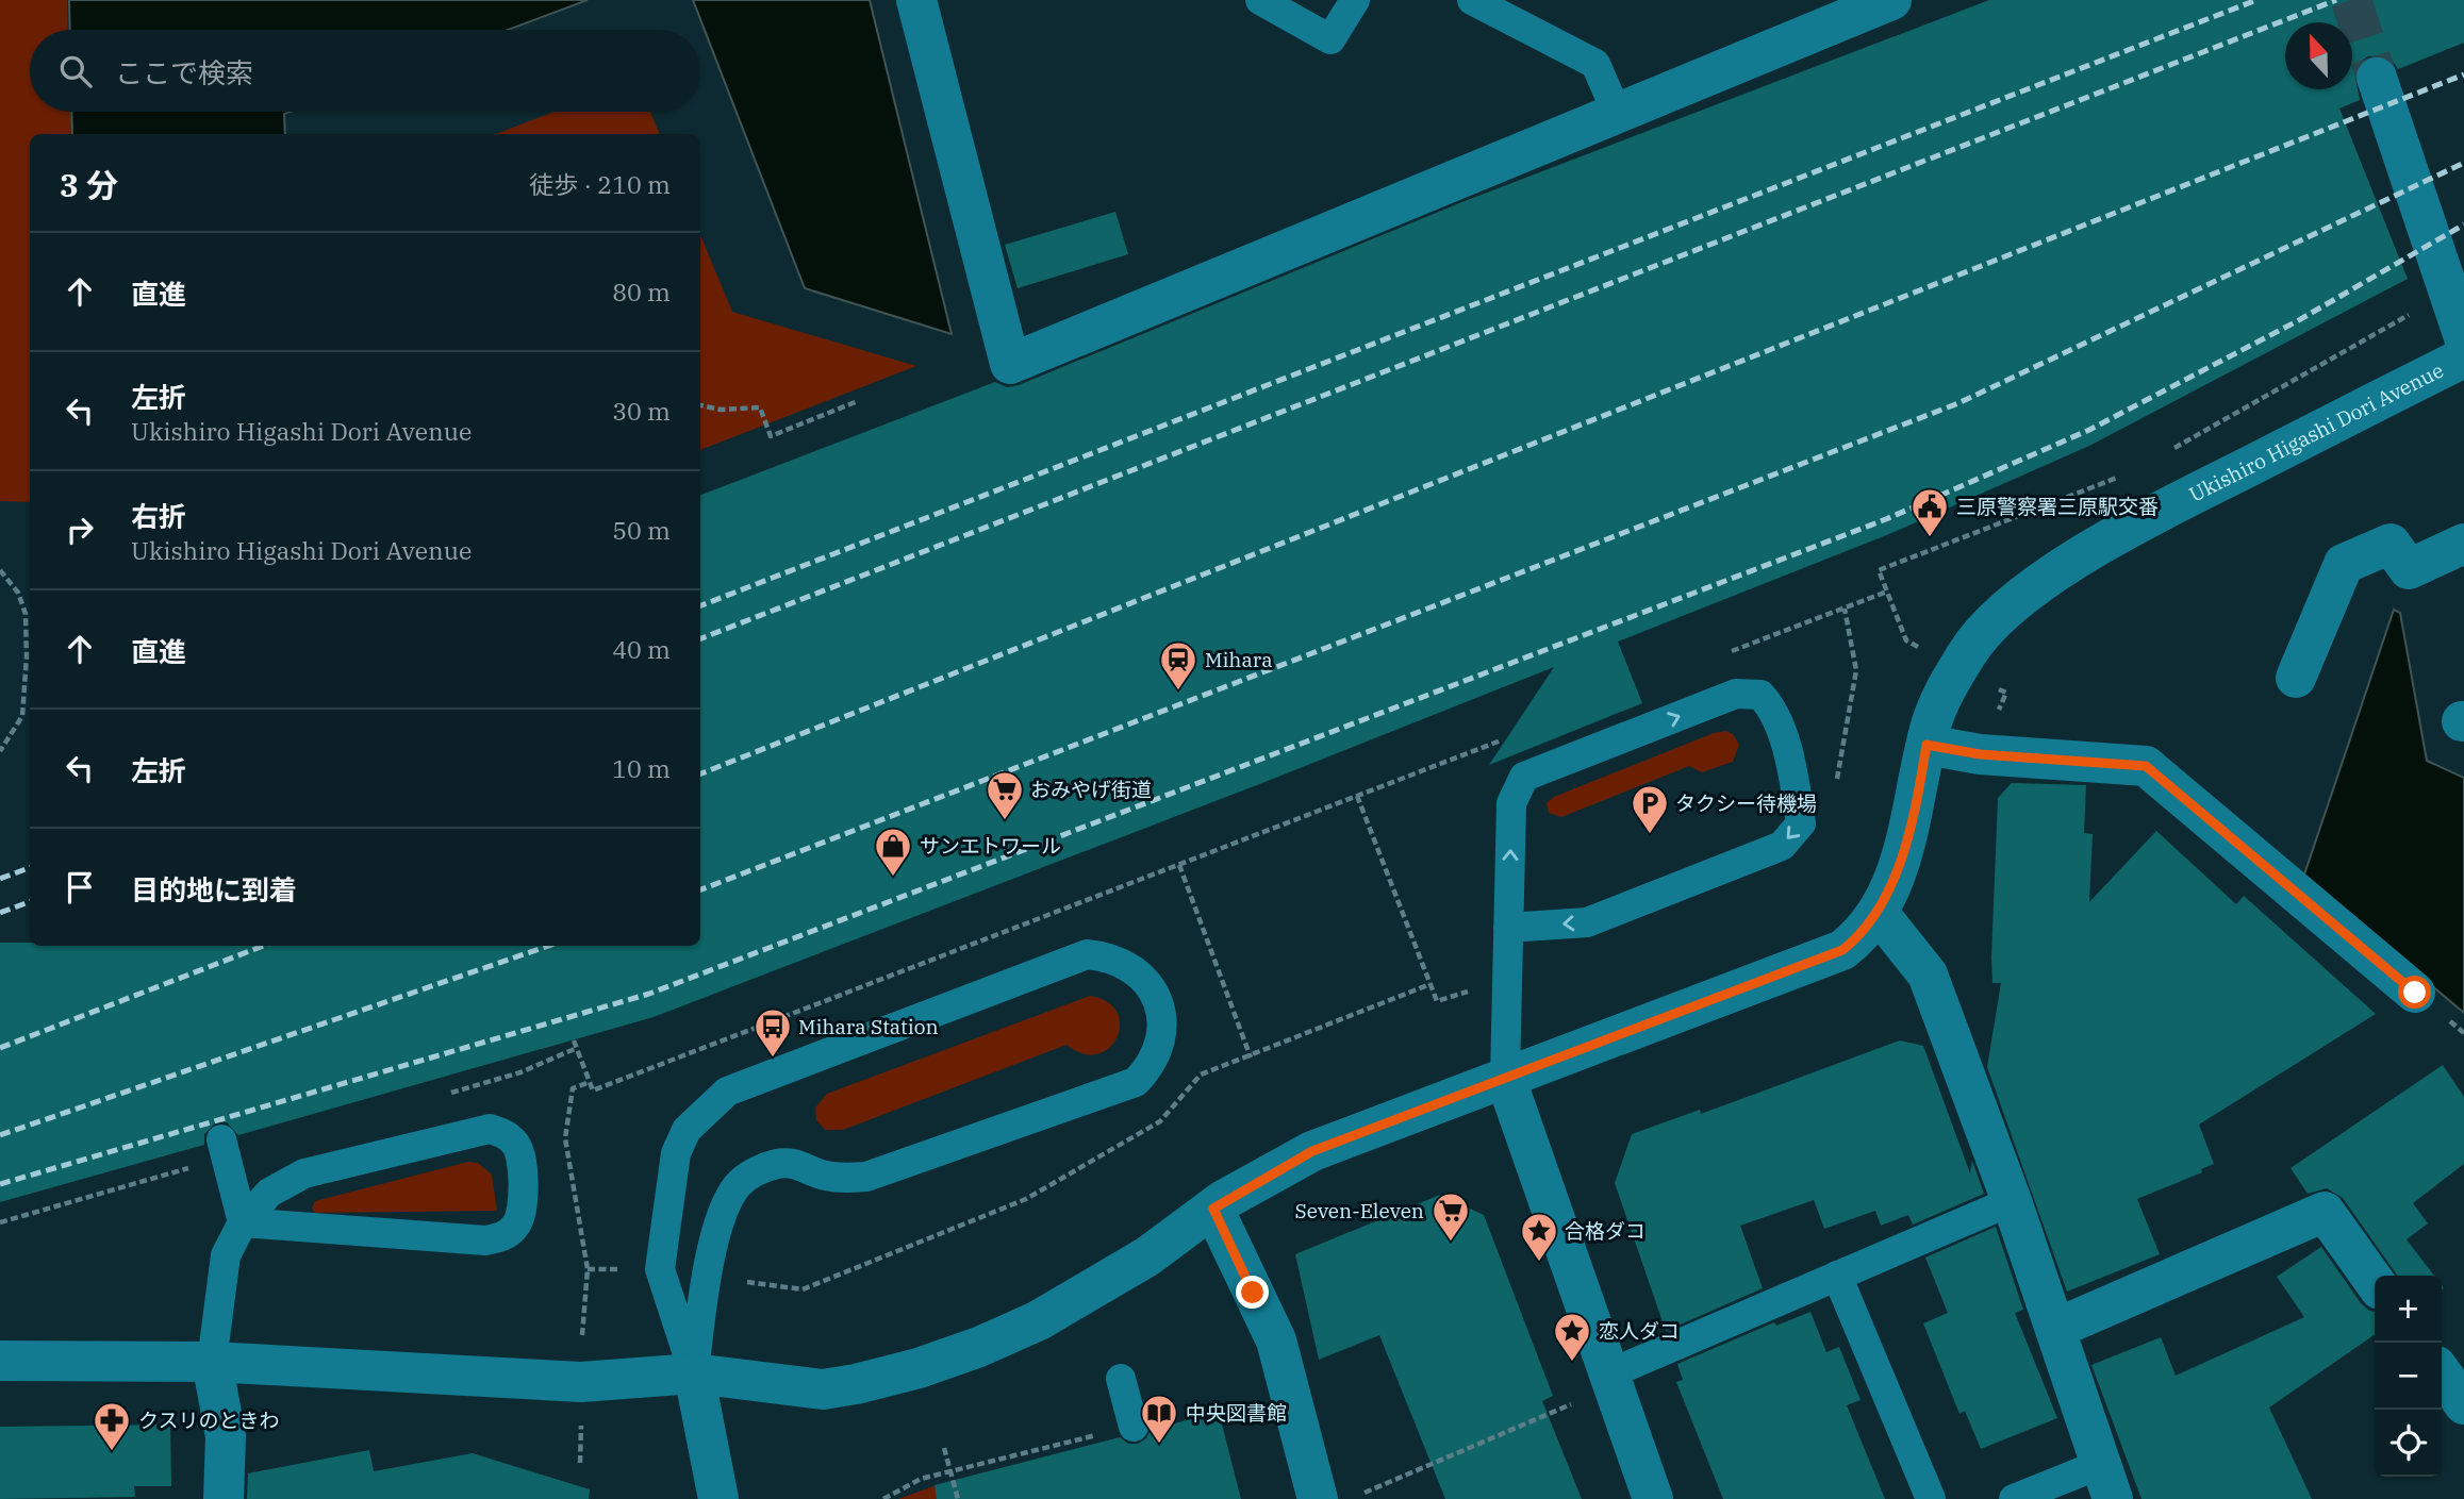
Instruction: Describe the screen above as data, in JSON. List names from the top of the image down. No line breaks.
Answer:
{"streets":{"street":["Ukishiro Higashi Dori Avenue"]},"places":{"public building":["三原警察署三原駅交番"],"station":["Mihara"],"supermarket":["おみやげ街道","Seven-Eleven"],"parking":["タクシー待機場"],"shop":["サンエトワール"],"bus stop":["Mihara Station"],"place":["合格ダコ","恋人ダコ"],"library":["中央図書館"],"pharmacy":["クスリのときわ"]},"north":"top","page":{"search":"ここで検索","heading":["3 分","徒歩 · 210 m"],"list":[["直進","80 m"],["左折","Ukishiro Higashi Dori Avenue","30 m"],["右折","Ukishiro Higashi Dori Avenue","50 m"],["直進","40 m"],["左折","10 m"],"目的地に到着"],"map_buttons":["+","−"]}}
